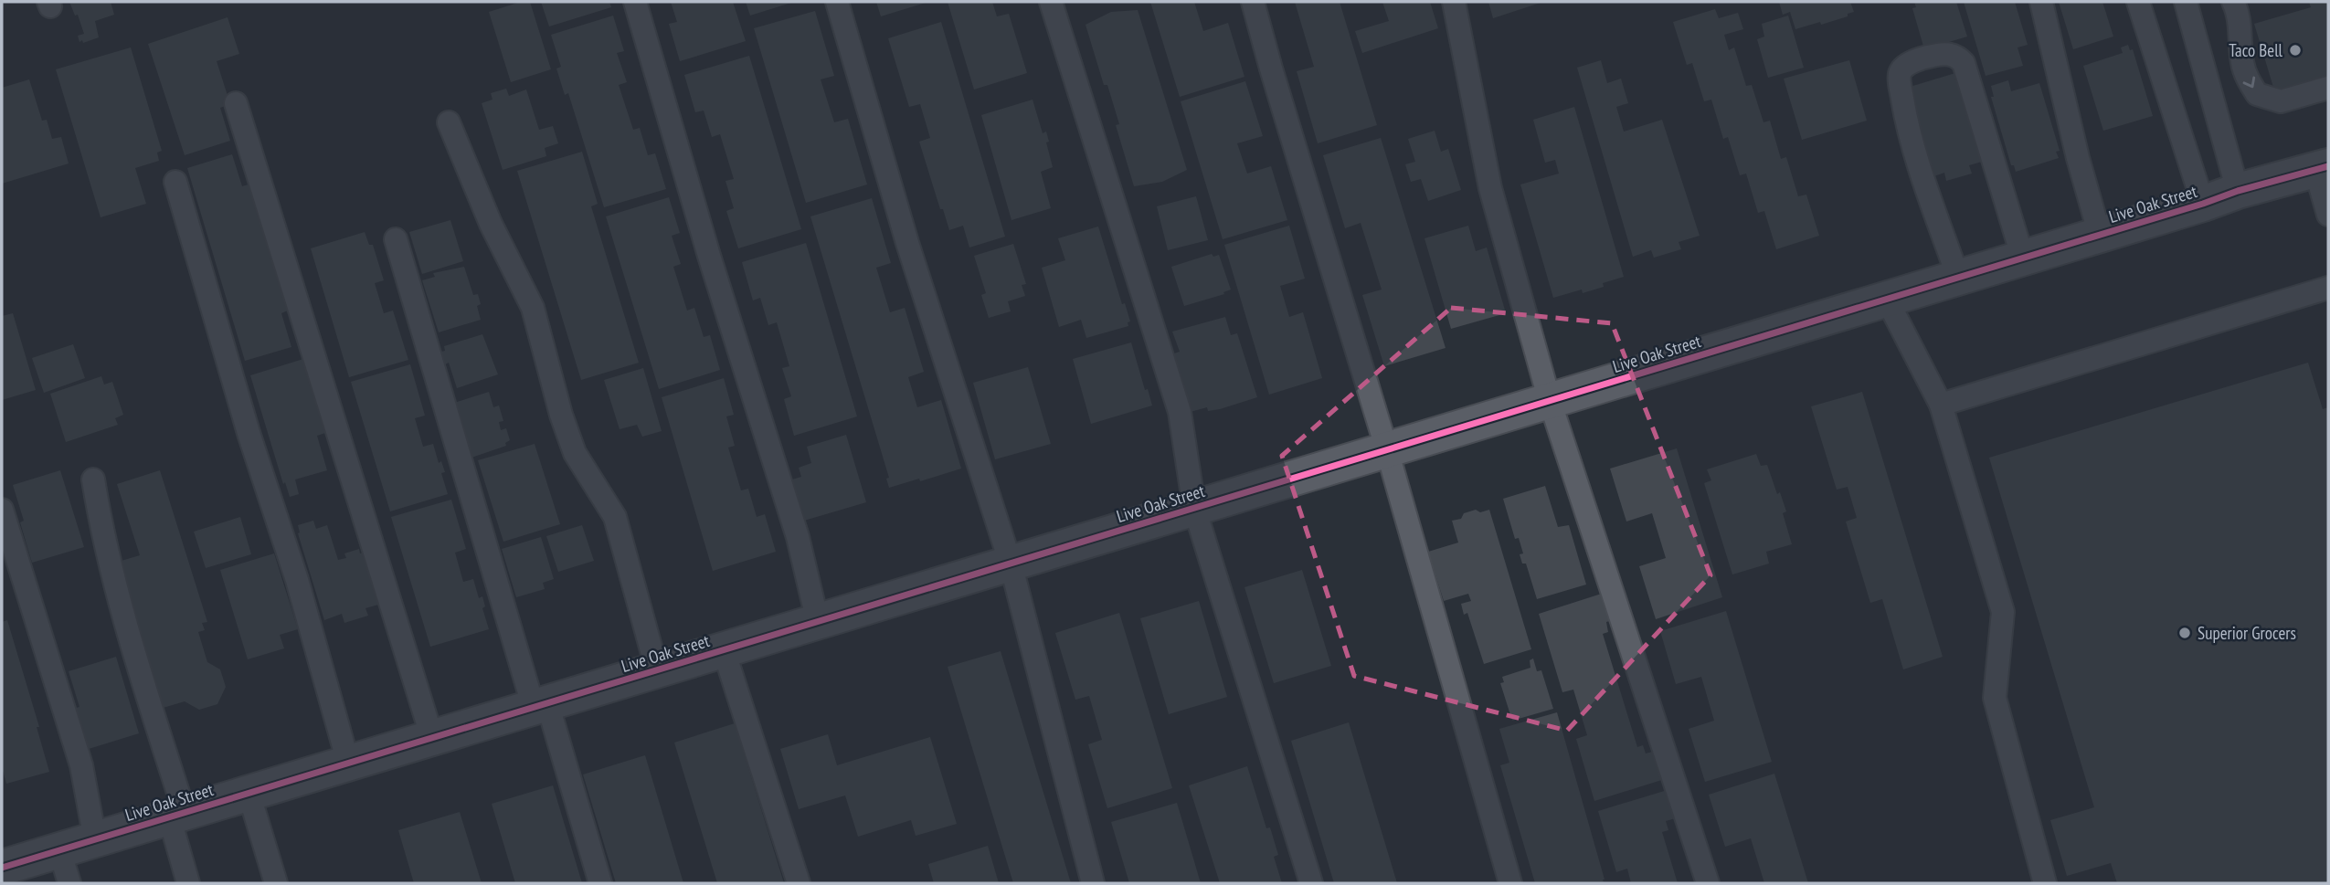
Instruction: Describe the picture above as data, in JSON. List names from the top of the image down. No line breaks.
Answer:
{"streets":{"street":["Live Oak Street"]},"places":["Taco Bell","Superior Grocers"]}
